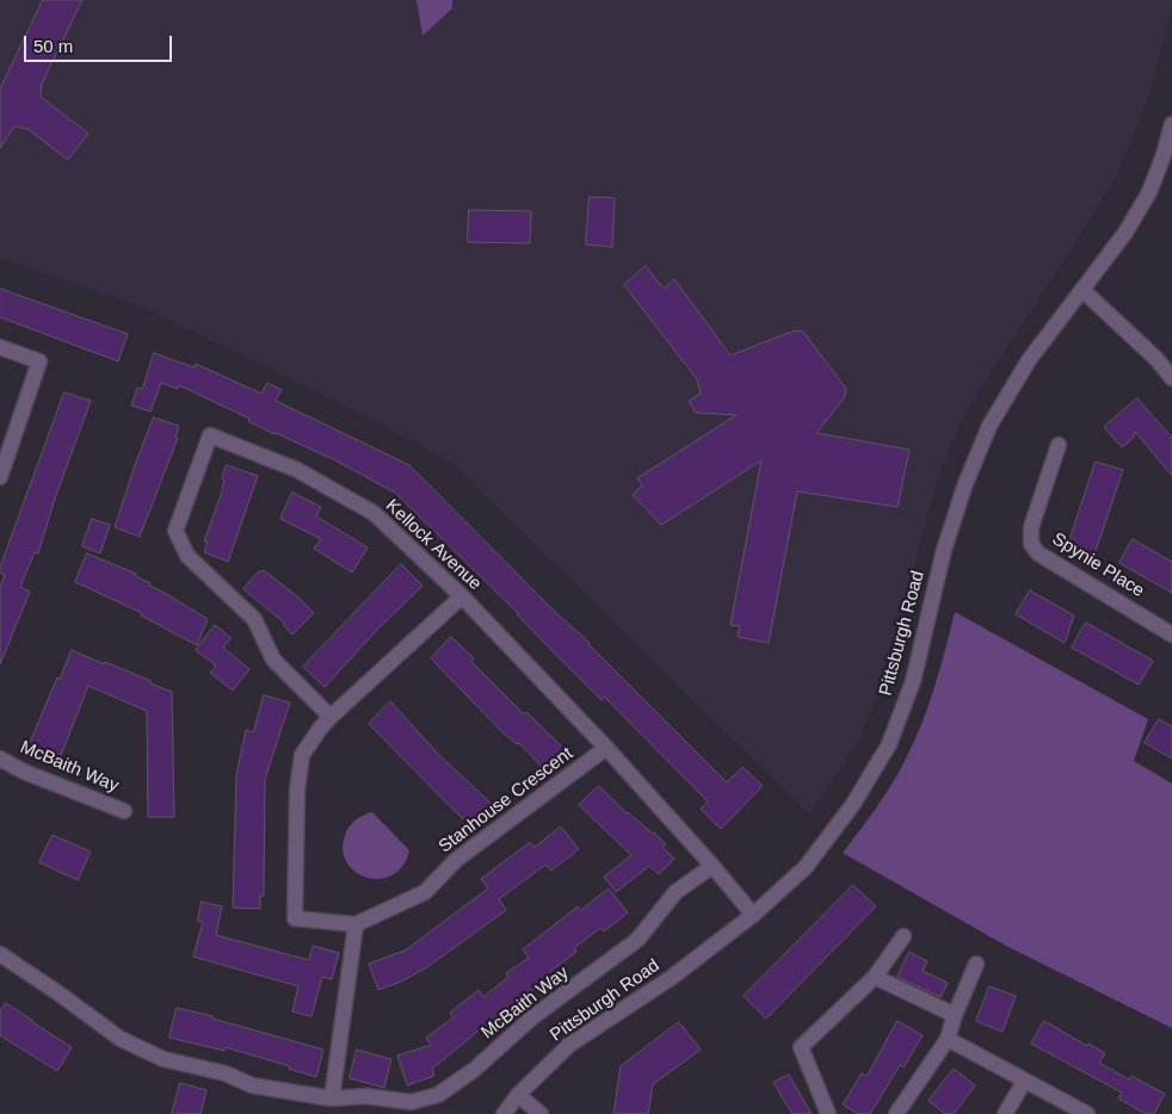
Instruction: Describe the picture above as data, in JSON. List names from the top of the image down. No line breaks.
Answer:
{"streets":{"street":["Kellock Avenue","Spynie Place","Pittsburgh Road","McBaith Way","Stanhouse Crescent"]},"crossings":[["Kellock Avenue","Pittsburgh Road"],["Kellock Avenue","McBaith Way"],["Kellock Avenue","Stanhouse Crescent"]],"scale_bar":"50 m"}
